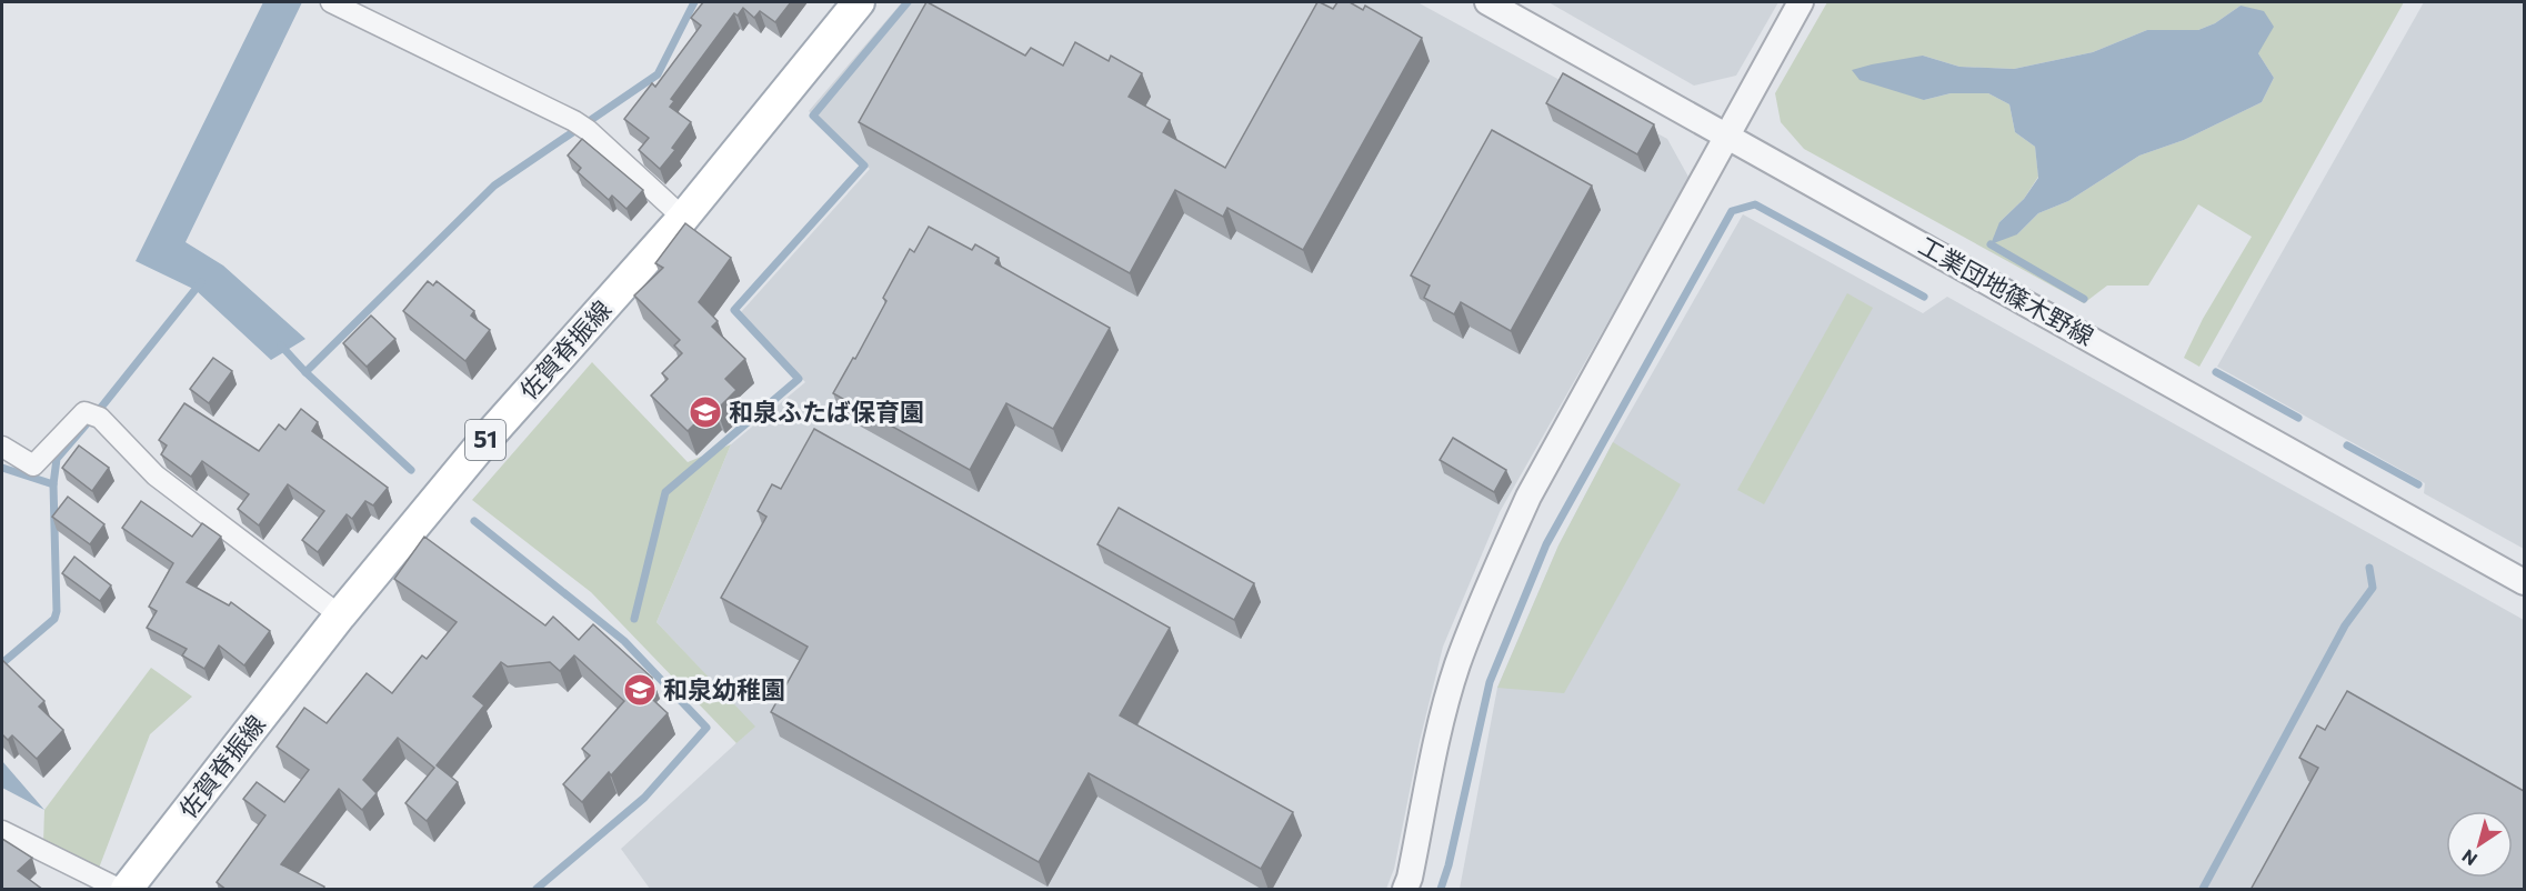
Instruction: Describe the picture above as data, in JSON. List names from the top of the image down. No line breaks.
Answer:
{"streets":{"main road":["佐賀脊振線","51"],"street":["工業団地篠木野線"]},"places":{"school or university":["和泉ふたば保育園","和泉幼稚園"]},"north":"bottom left"}
